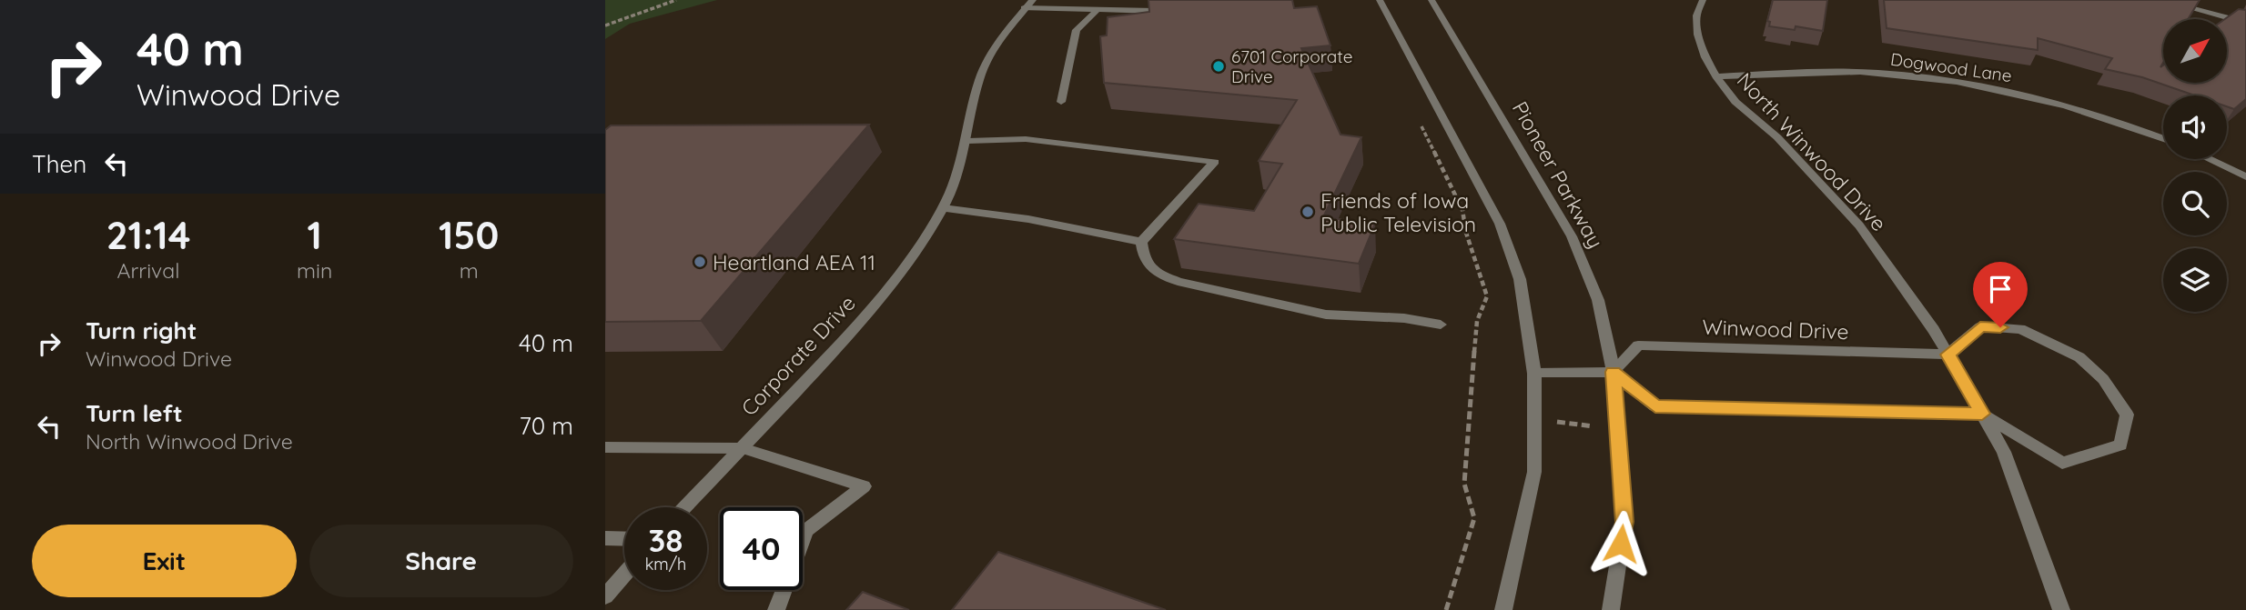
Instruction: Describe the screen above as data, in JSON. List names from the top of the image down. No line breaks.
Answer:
{"streets":{"street":["Dogwood Lane","North Winwood Drive","Pioneer Parkway","Winwood Drive","Corporate Drive"]},"crossings":[["Dogwood Lane","North Winwood Drive"],["North Winwood Drive","Winwood Drive"],["Pioneer Parkway","Winwood Drive"]],"places":["6701 Corporate Drive","Friends of Iowa Public Television","Heartland AEA 11"],"north":"top right","page":{"turn":["40 m","Winwood Drive"],"then":"Then","eta":["21:14","Arrival","1","min","150","m"],"list":[{"name":"Turn right","note":"Winwood Drive","value":"40 m"},{"name":"Turn left","note":"North Winwood Drive","value":"70 m"}],"speed":"38 km/h","limit":"40","buttons":["Exit","Share"]}}
